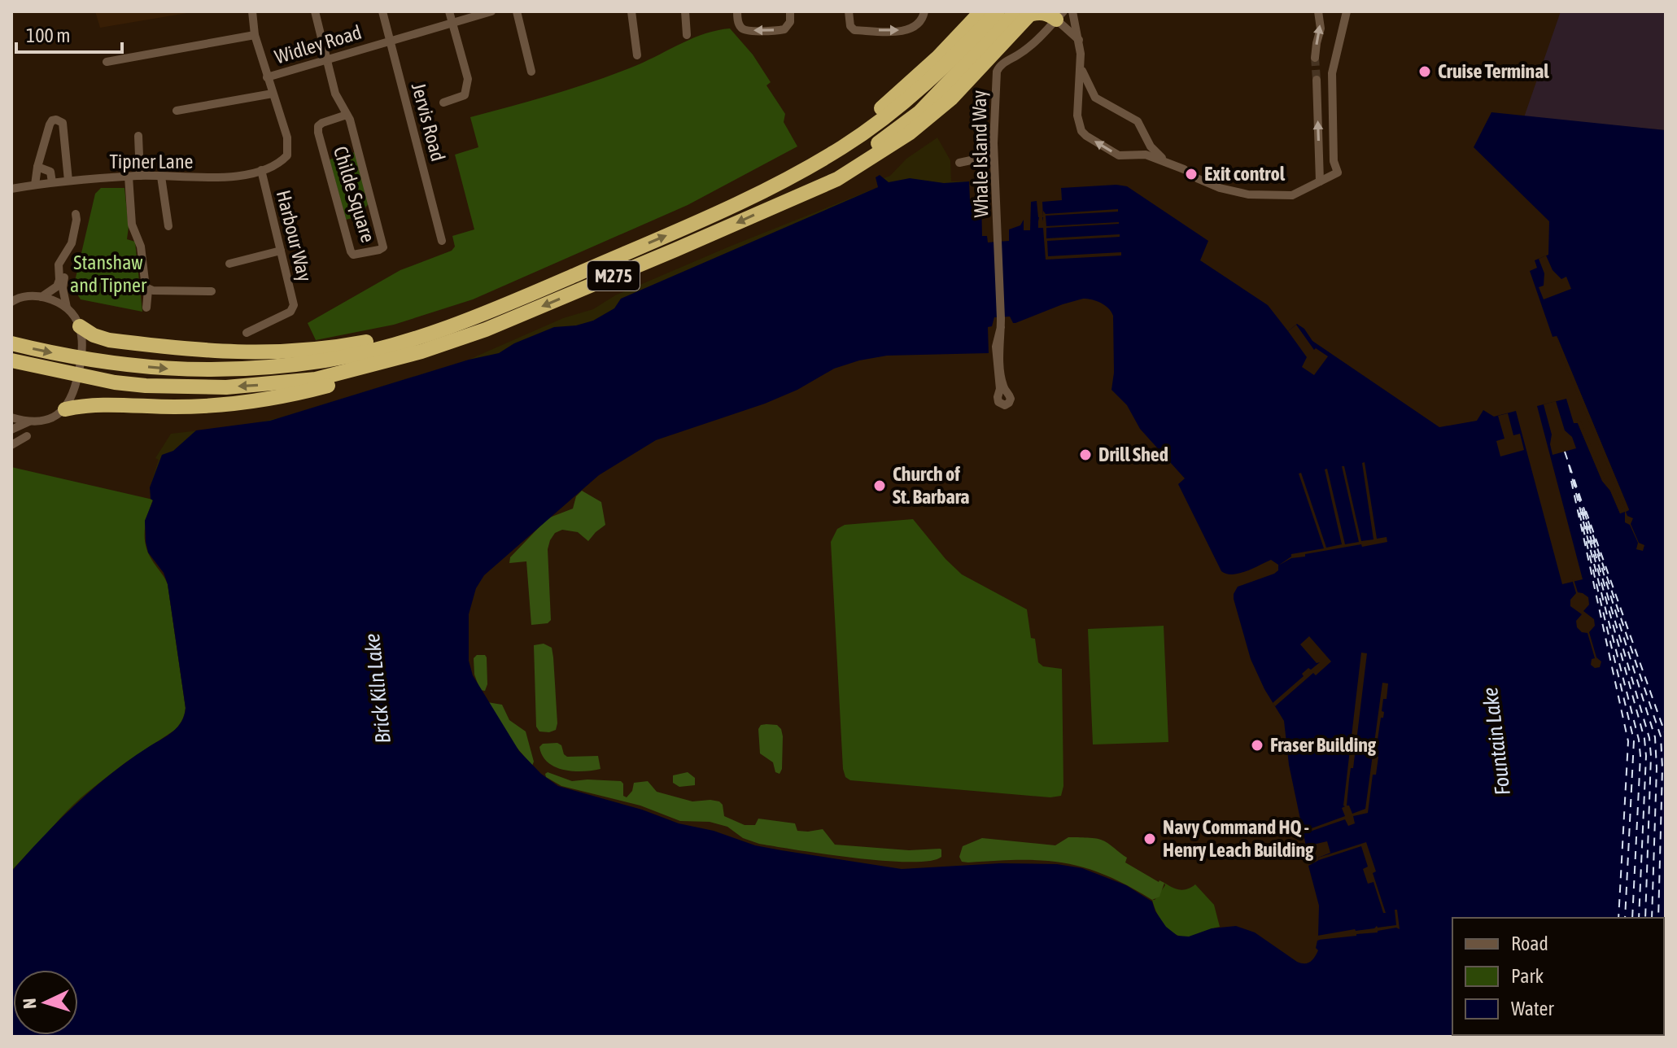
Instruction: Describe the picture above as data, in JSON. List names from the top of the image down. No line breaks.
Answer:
{"streets":{"highway":["M275"],"street":["Widley Road","Jervis Road","Whale Island Way","Tipner Lane","Childe Square","Harbour Way"]},"crossings":[["Widley Road","Jervis Road"],["Widley Road","Childe Square"],["Whale Island Way","M275"],["Tipner Lane","Harbour Way"]],"water":["Brick Kiln Lake","Fountain Lake"],"parks":["Stanshaw and Tipner"],"places":["Cruise Terminal","Exit control","Drill Shed","Church of St. Barbara","Fraser Building","Navy Command HQ - Henry Leach Building"],"legend":["Road","Park","Water"],"scale_bar":"100 m","north":"left"}
